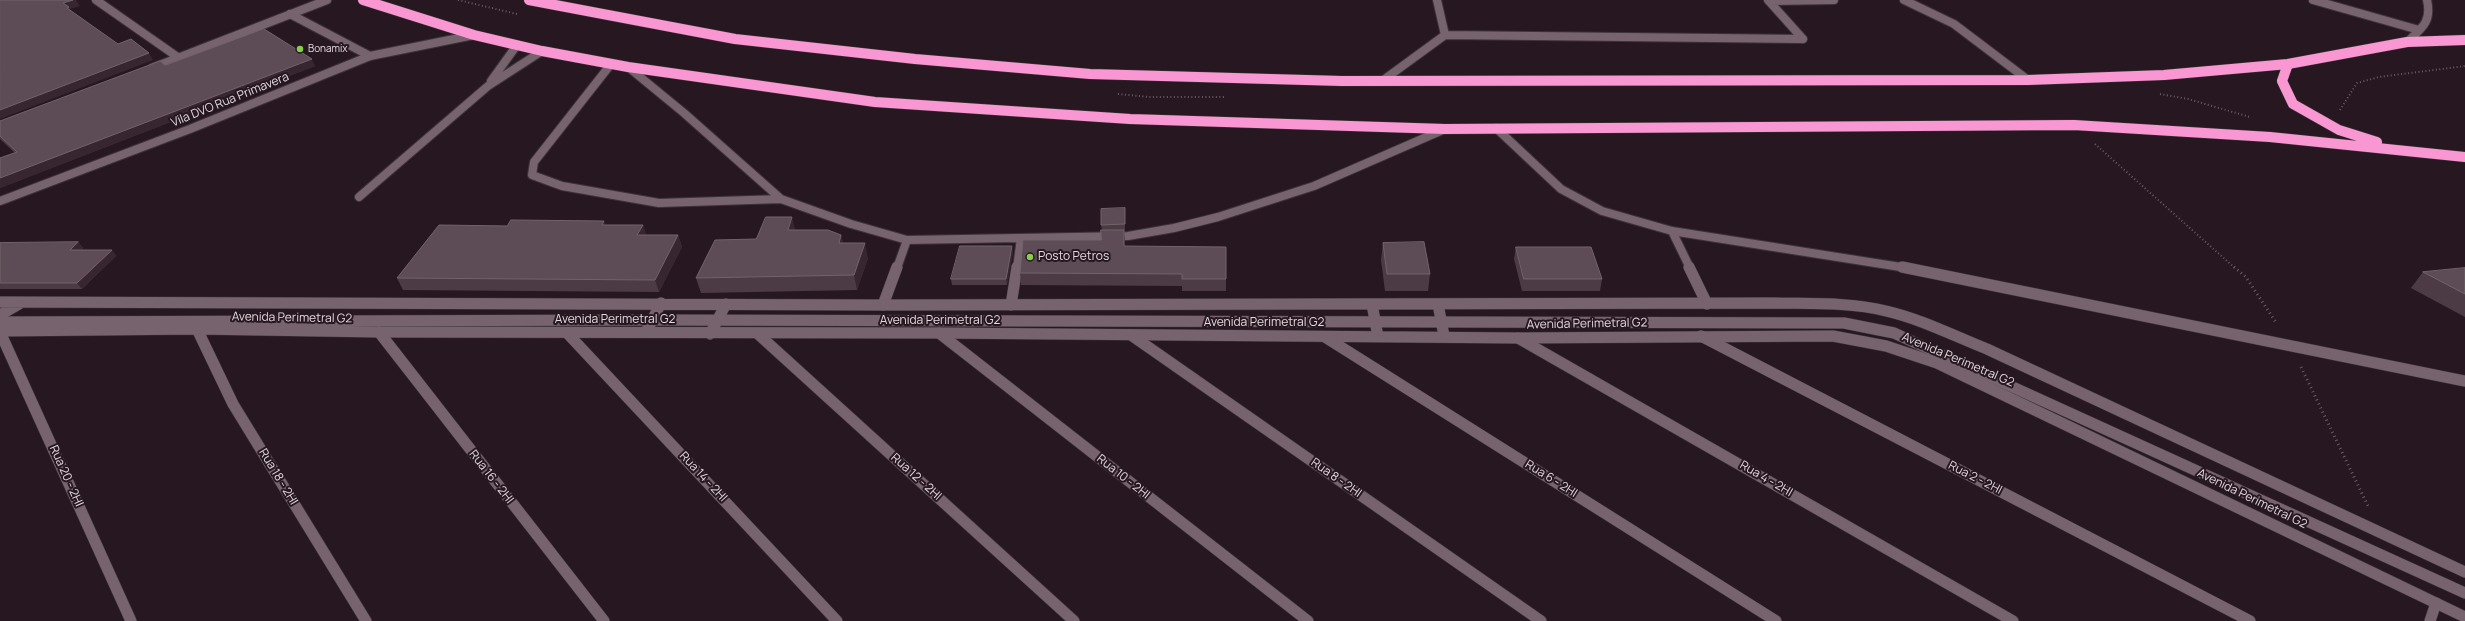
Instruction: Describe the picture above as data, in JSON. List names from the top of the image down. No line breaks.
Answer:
{"streets":{"street":["Vila DVO Rua Primavera","Avenida Perimetral G2","Rua 20 - 2HI","Rua 18 - 2HI","Rua 16 - 2HI","Rua 14 - 2HI","Rua 12 - 2HI","Rua 10 - 2HI","Rua 8 - 2HI","Rua 2 - 2HI","Rua 6 - 2HI","Rua 4 - 2HI"]},"crossings":[["Avenida Perimetral G2","Rua 20 - 2HI"],["Avenida Perimetral G2","Rua 18 - 2HI"],["Avenida Perimetral G2","Rua 16 - 2HI"],["Avenida Perimetral G2","Rua 14 - 2HI"],["Avenida Perimetral G2","Rua 12 - 2HI"],["Avenida Perimetral G2","Rua 10 - 2HI"],["Avenida Perimetral G2","Rua 8 - 2HI"],["Avenida Perimetral G2","Rua 2 - 2HI"],["Avenida Perimetral G2","Rua 6 - 2HI"],["Avenida Perimetral G2","Rua 4 - 2HI"]],"places":["Bonamix","Posto Petros"]}
